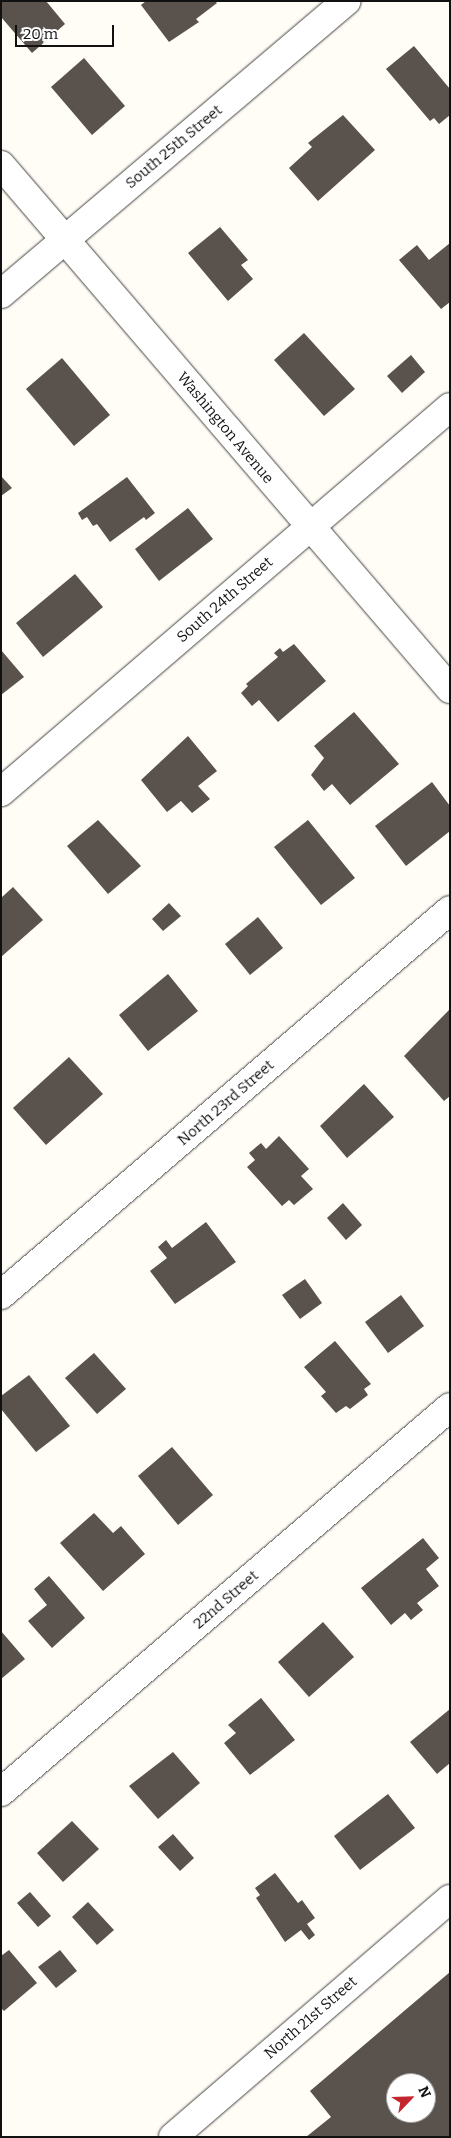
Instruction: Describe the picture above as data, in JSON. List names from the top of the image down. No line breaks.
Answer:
{"streets":{"street":["South 25th Street","Washington Avenue","South 24th Street","North 23rd Street","22nd Street","North 21st Street"]},"crossings":[["South 25th Street","Washington Avenue"],["Washington Avenue","South 24th Street"]],"scale_bar":"20 m","north":"top right"}
